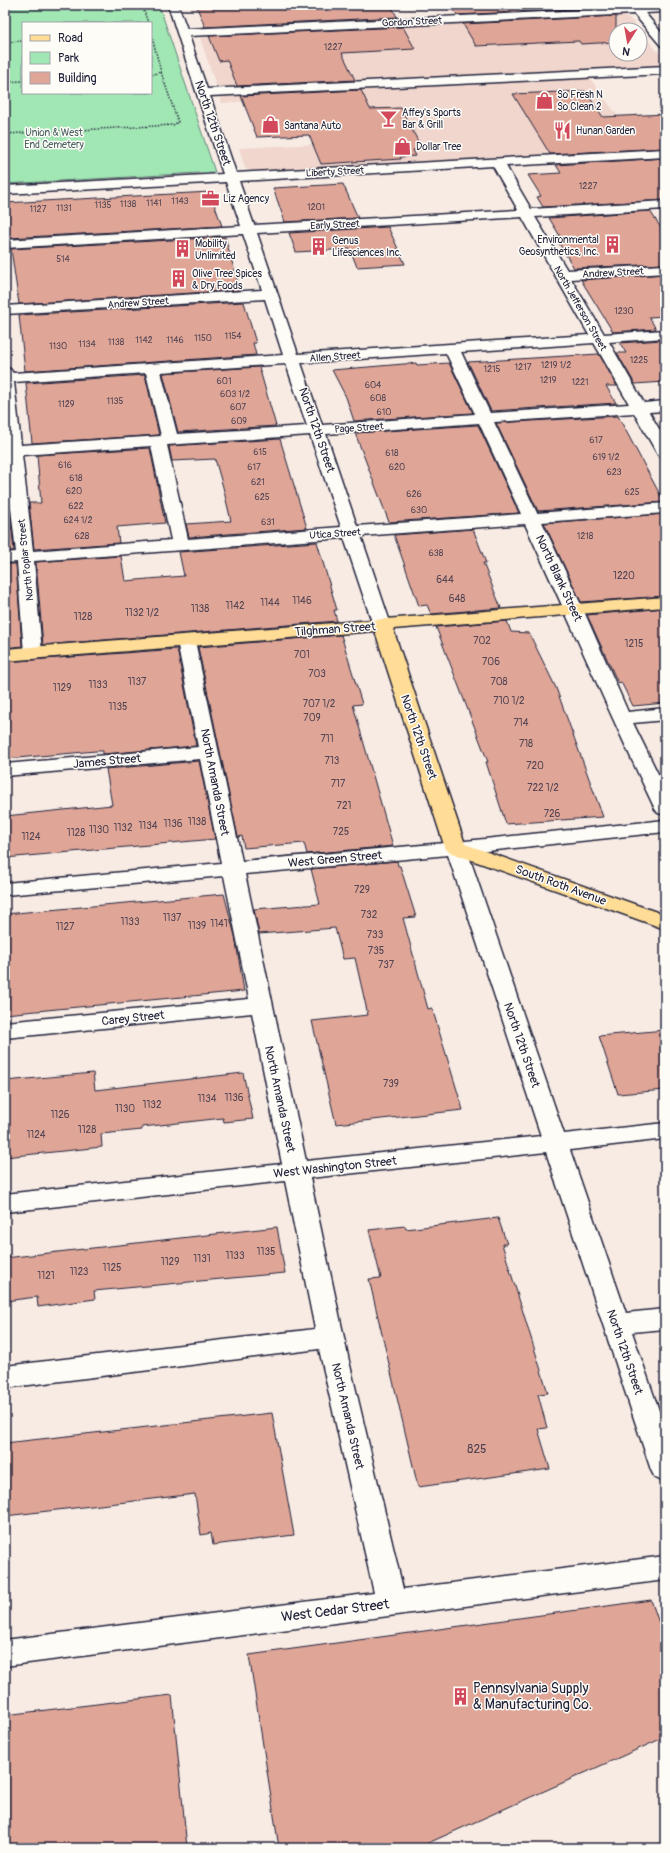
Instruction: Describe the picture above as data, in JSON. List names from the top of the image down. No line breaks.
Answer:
{"streets":{"main road":["North 12th Street","Tilghman Street","South Roth Avenue"],"street":["Gordon Street","Liberty Street","Early Street","Andrew Street","North Jefferson Street","Allen Street","Page Street","Utica Street","North Poplar Street","North Blank Street","James Street","North Amanda Street","West Green Street","Carey Street","West Washington Street","West Cedar Street"]},"crossings":[["Gordon Street","North 12th Street"],["North 12th Street","Liberty Street"],["North 12th Street","Early Street"],["North 12th Street","Andrew Street"],["North 12th Street","Allen Street"],["North 12th Street","Page Street"],["North 12th Street","Utica Street"],["North 12th Street","Tilghman Street"],["North 12th Street","West Green Street"],["North 12th Street","South Roth Avenue"],["North 12th Street","West Washington Street"],["Liberty Street","North Jefferson Street"],["Early Street","North Jefferson Street"],["Andrew Street","North Jefferson Street"],["North Jefferson Street","Allen Street"],["North Jefferson Street","Page Street"],["Allen Street","North Poplar Street"],["Allen Street","North Blank Street"],["Page Street","North Poplar Street"],["Page Street","North Blank Street"],["Utica Street","North Poplar Street"],["Utica Street","North Blank Street"],["North Poplar Street","Tilghman Street"],["North Blank Street","Tilghman Street"],["Tilghman Street","North Amanda Street"],["James Street","North Amanda Street"],["North Amanda Street","West Green Street"],["North Amanda Street","Carey Street"],["North Amanda Street","West Washington Street"],["North Amanda Street","West Cedar Street"],["West Green Street","South Roth Avenue"]],"parks":["Union & West End Cemetery"],"places":{"shop":["So Fresh N So Clean 2","Santana Auto","Dollar Tree"],"bar":["Affey's Sports Bar & Grill"],"restaurant":["Hunan Garden"],"office":["Liz Agency"],"building":["Environmental Geosynthetics, Inc.","Genus Lifesciences Inc.","Mobility Unlimited","Olive Tree Spices & Dry Foods","Pennsylvania Supply & Manufacturing Co."]},"house_numbers":["1227","1227","1143","1141","1138","1135","1201","1131","1127","514","1230","1154","1150","1142","1146","1138","1134","1130","1225","1219 1/2","1217","1215","1219","601","1221","604","603 1/2","608","1135","1129","607","610","609","617","615","618","619 1/2","616","617","620","623","618","621","620","625","626","625","622","630","624 1/2","631","628","1218","638","1220","644","648","1146","1144","1142","1138","1132 1/2","1128","702","1215","701","706","703","1137","708","1133","1129","710 1/2","707 1/2","1135","709","714","711","718","713","720","717","722 1/2","721","726","1138","1136","1134","1132","1130","725","1128","1124","729","732","1137","1133","1141","1139","1127","733","735","737","739","1136","1134","1132","1130","1126","1128","1124","1135","1133","1131","1129","1125","1123","1121","825"],"legend":["Road","Park","Building"],"north":"bottom"}
